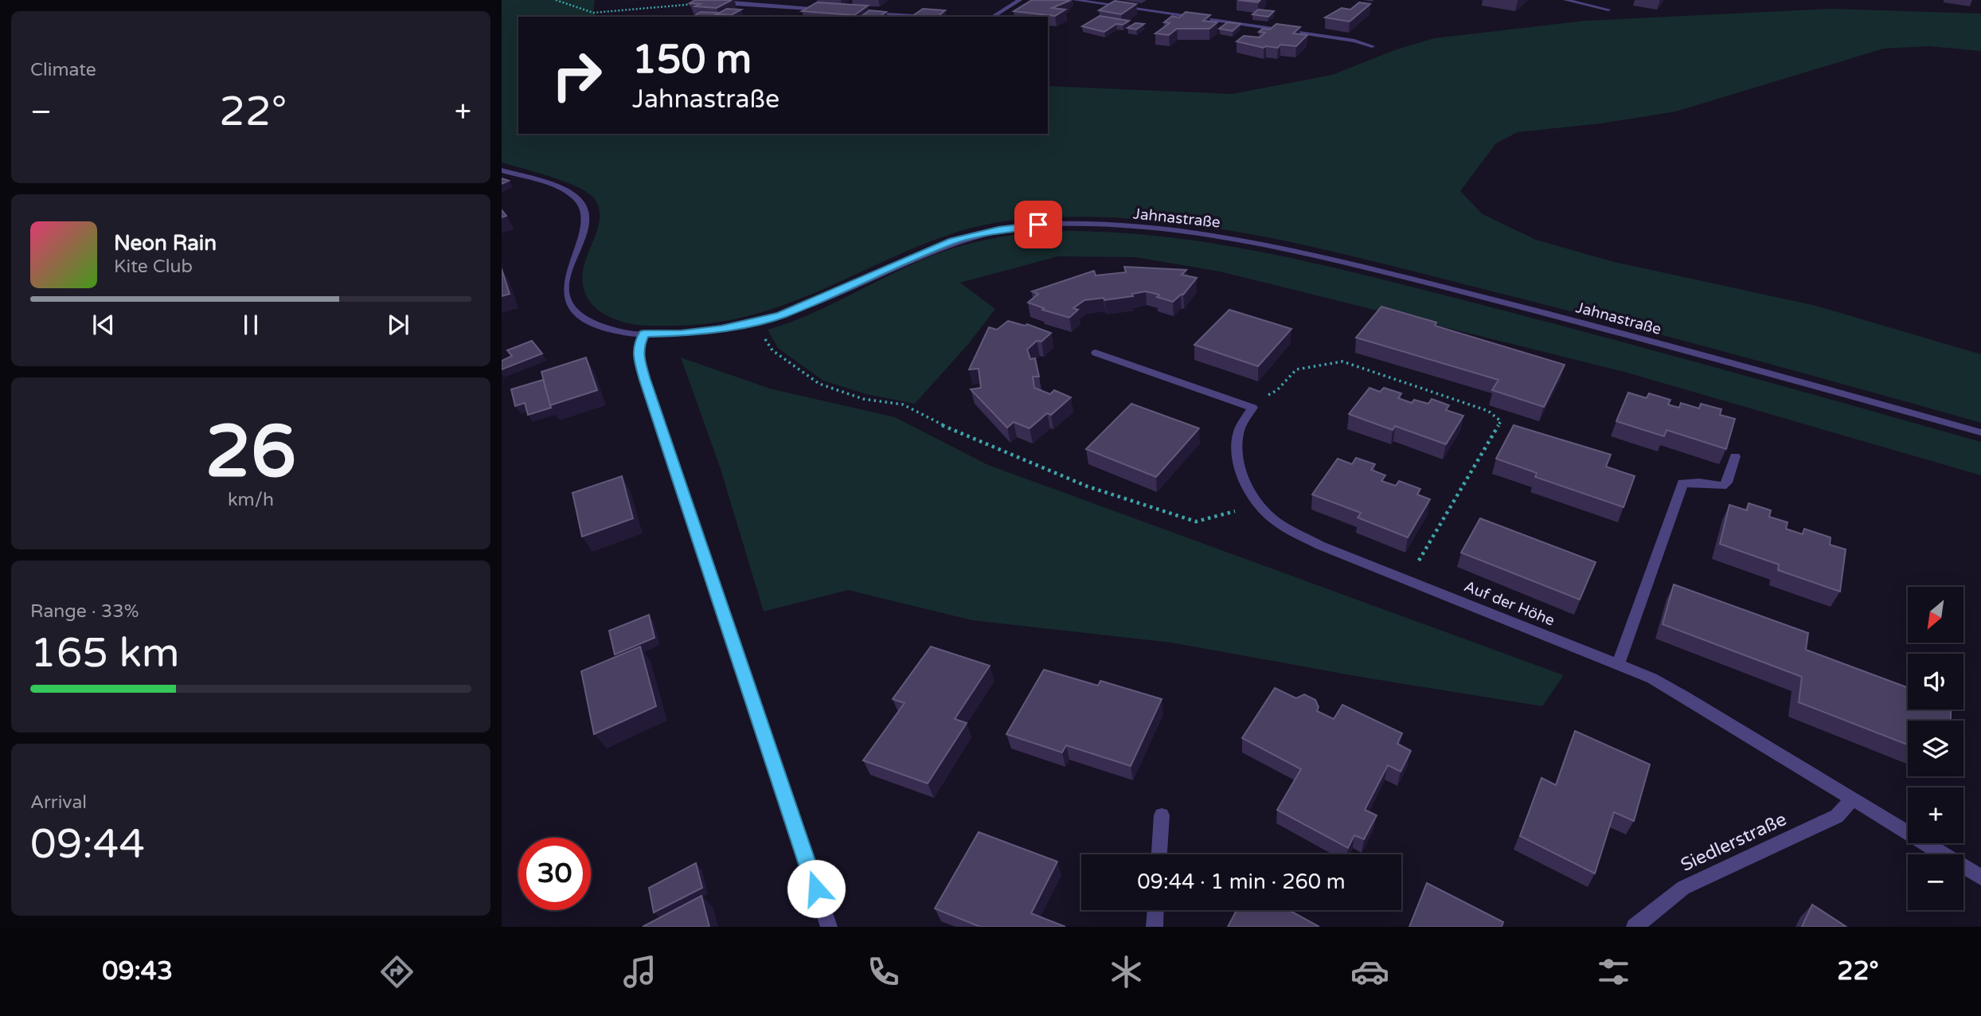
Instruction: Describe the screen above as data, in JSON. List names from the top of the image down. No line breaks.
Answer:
{"streets":{"street":["Jahnastraße","Auf der Höhe","Siedlerstraße"]},"crossings":[["Auf der Höhe","Siedlerstraße"]],"north":"bottom left","page":{"tile":["Climate",["26","km/h"],["Range · 33%","165 km"],["Arrival","09:44"]],"turn":["150 m","Jahnastraße"],"heat":["−","22°","+"],"song":["Neon Rain","Kite Club"],"map_buttons":["+","−"],"limit":"30","trip":"09:44 · 1 min · 260 m","tabs":["09:43","22°"]}}
